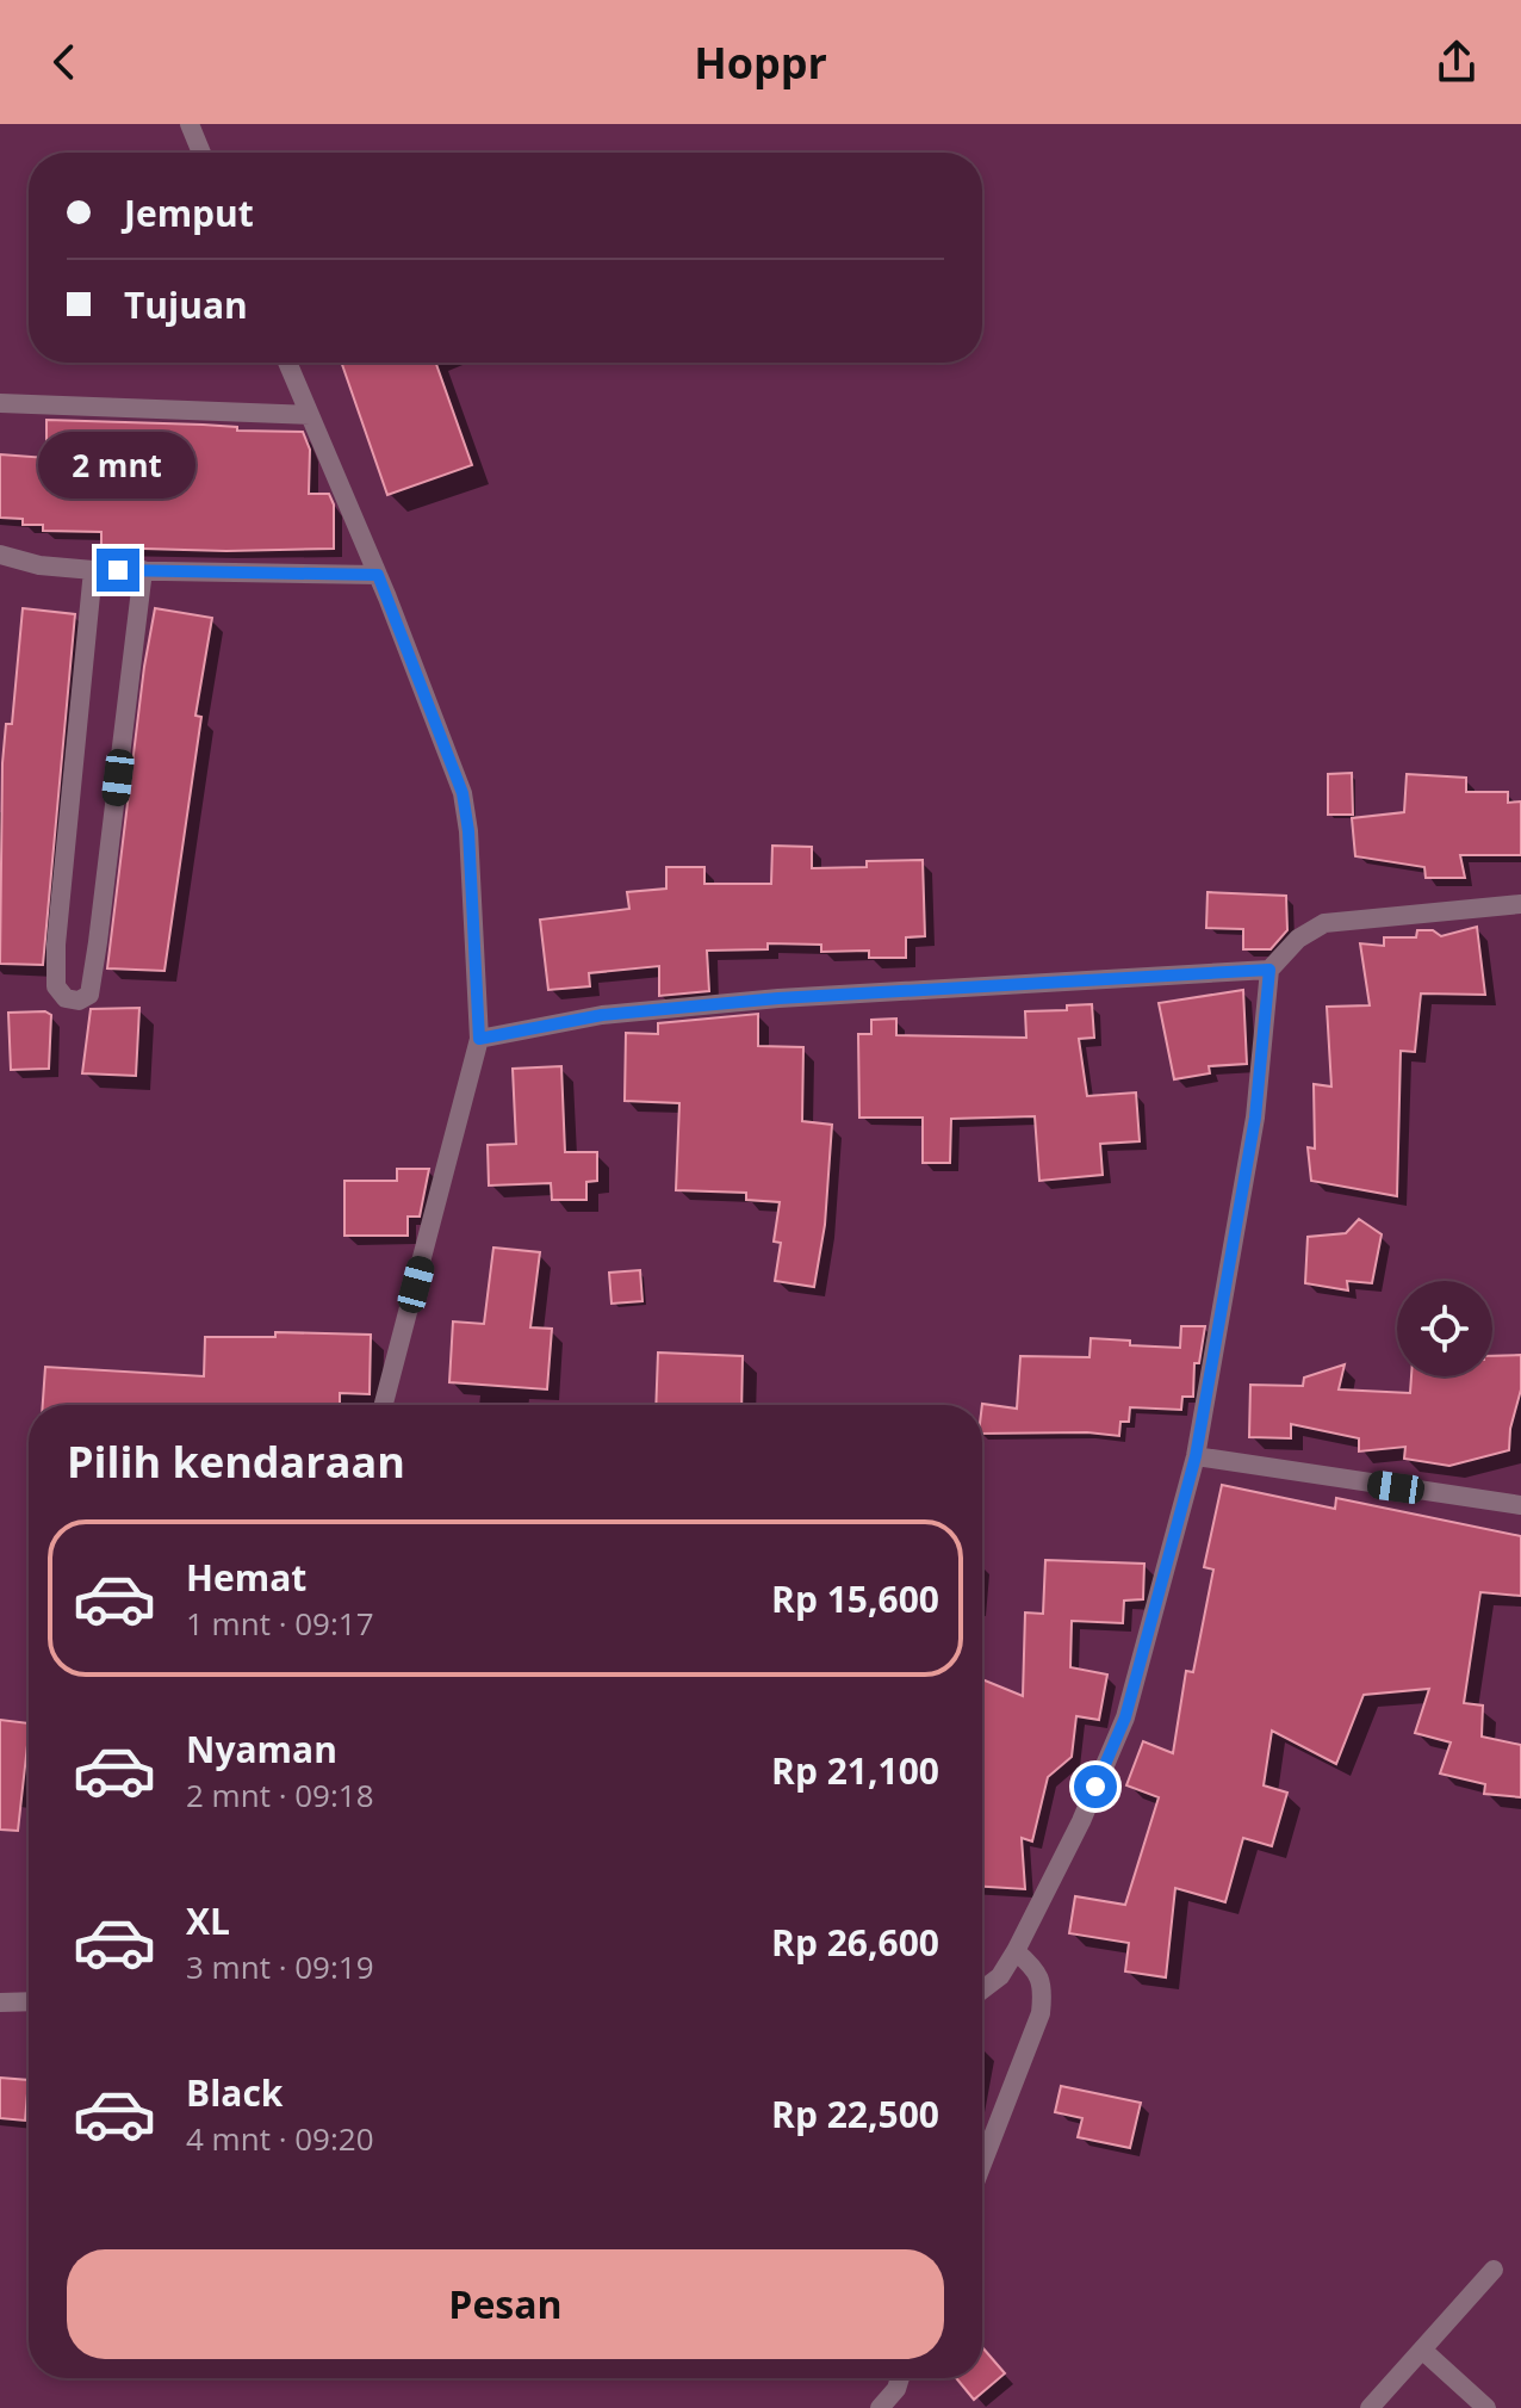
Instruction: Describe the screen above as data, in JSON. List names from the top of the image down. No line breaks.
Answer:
{"page":{"header":"Hoppr","banner":["Jemput","Tujuan"],"bubble":"2 mnt","heading":"Pilih kendaraan","list":[{"name":"Hemat","note":"1 mnt · 09:17","value":"Rp 15,600"},{"name":"Nyaman","note":"2 mnt · 09:18","value":"Rp 21,100"},{"name":"XL","note":"3 mnt · 09:19","value":"Rp 26,600"},{"name":"Black","note":"4 mnt · 09:20","value":"Rp 22,500"}],"buttons":"Pesan"}}
